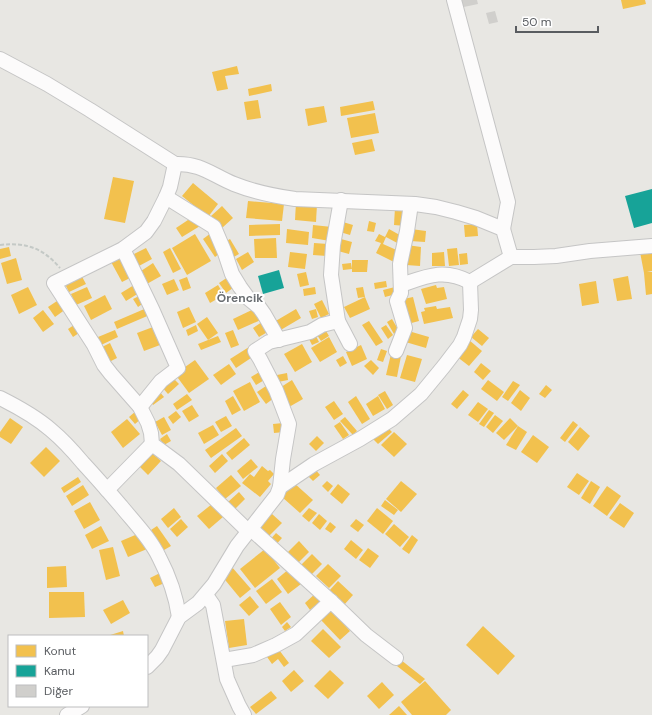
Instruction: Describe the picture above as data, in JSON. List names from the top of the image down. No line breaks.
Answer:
{"districts":["Örencik"],"legend":["Konut","Kamu","Diğer"],"scale_bar":"50 m"}
